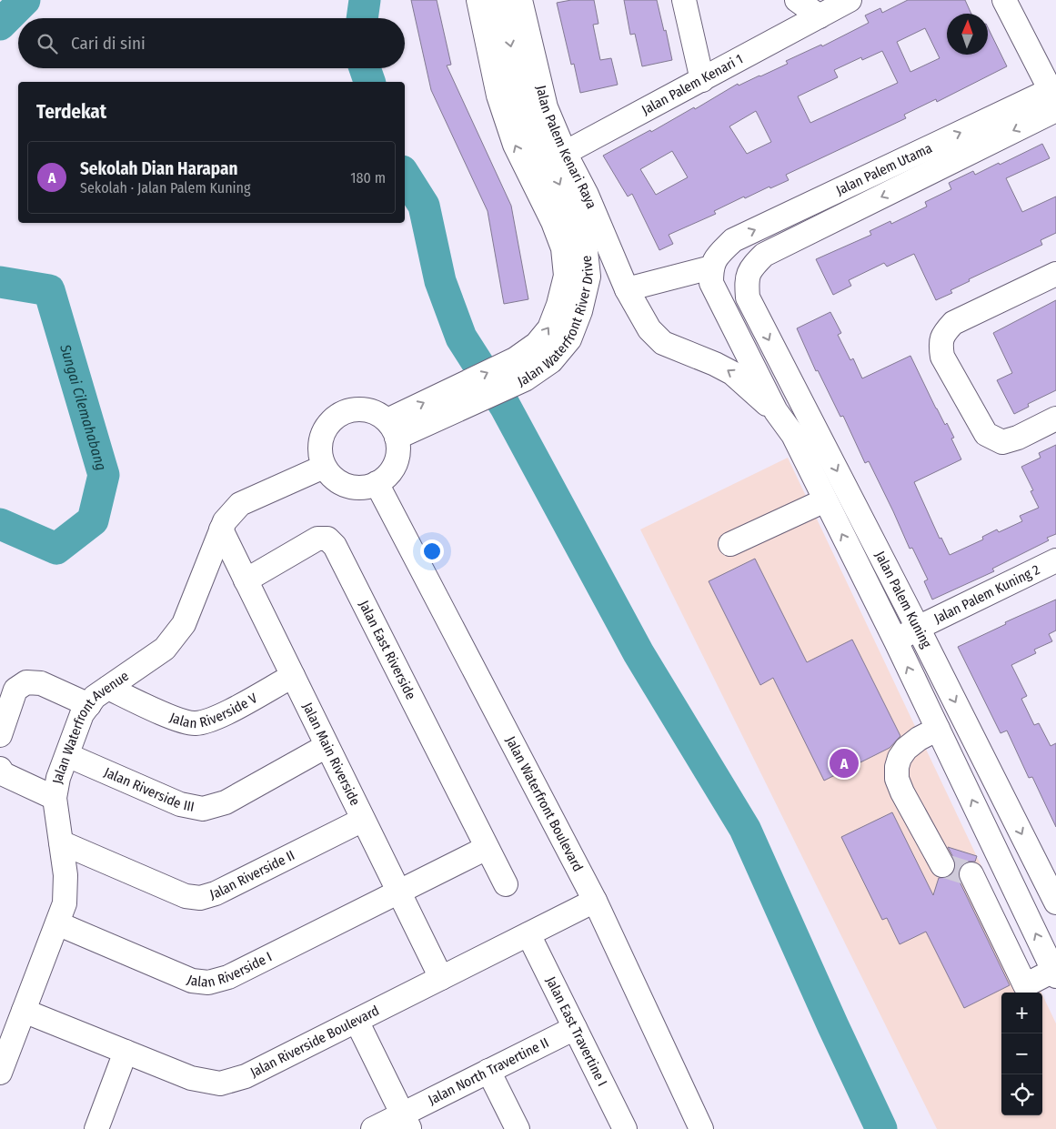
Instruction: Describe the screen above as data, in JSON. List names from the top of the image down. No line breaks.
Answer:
{"streets":{"street":["Jalan Palem Kenari 1","Jalan Palem Kenari Raya","Jalan Palem Utama","Jalan Waterfront River Drive","Jalan Palem Kuning 2","Jalan Palem Kuning","Jalan East Riverside","Jalan Riverside V","Jalan Waterfront Avenue","Jalan Main Riverside","Jalan Riverside III","Jalan Waterfront Boulevard","Jalan Riverside II","Jalan Riverside I","Jalan East Travertine I","Jalan Riverside Boulevard","Jalan North Travertine II"]},"crossings":[["Jalan Palem Kenari 1","Jalan Palem Kenari Raya"],["Jalan Palem Kenari Raya","Jalan Palem Kuning"],["Jalan Palem Utama","Jalan Palem Kuning"],["Jalan Waterfront River Drive","Jalan Waterfront Avenue"],["Jalan Waterfront River Drive","Jalan Waterfront Boulevard"],["Jalan Palem Kuning 2","Jalan Palem Kuning"],["Jalan East Riverside","Jalan Main Riverside"],["Jalan Riverside V","Jalan Waterfront Avenue"],["Jalan Riverside V","Jalan Main Riverside"],["Jalan Waterfront Avenue","Jalan Main Riverside"],["Jalan Waterfront Avenue","Jalan Riverside III"],["Jalan Waterfront Avenue","Jalan Waterfront Boulevard"],["Jalan Waterfront Avenue","Jalan Riverside II"],["Jalan Waterfront Avenue","Jalan Riverside I"],["Jalan Waterfront Avenue","Jalan Riverside Boulevard"],["Jalan Main Riverside","Jalan Riverside III"],["Jalan Main Riverside","Jalan Riverside II"],["Jalan Main Riverside","Jalan Riverside I"],["Jalan Main Riverside","Jalan Riverside Boulevard"],["Jalan Waterfront Boulevard","Jalan Riverside Boulevard"],["Jalan East Travertine I","Jalan Riverside Boulevard"],["Jalan East Travertine I","Jalan North Travertine II"]],"water":["Sungai Cilemahabang"],"north":"top","page":{"search":"Cari di sini","heading":"Terdekat","list":[{"mark":"A","name":"Sekolah Dian Harapan","note":"Sekolah · Jalan Palem Kuning","value":"180 m"}],"pins":"A","map_buttons":["+","−"]}}
